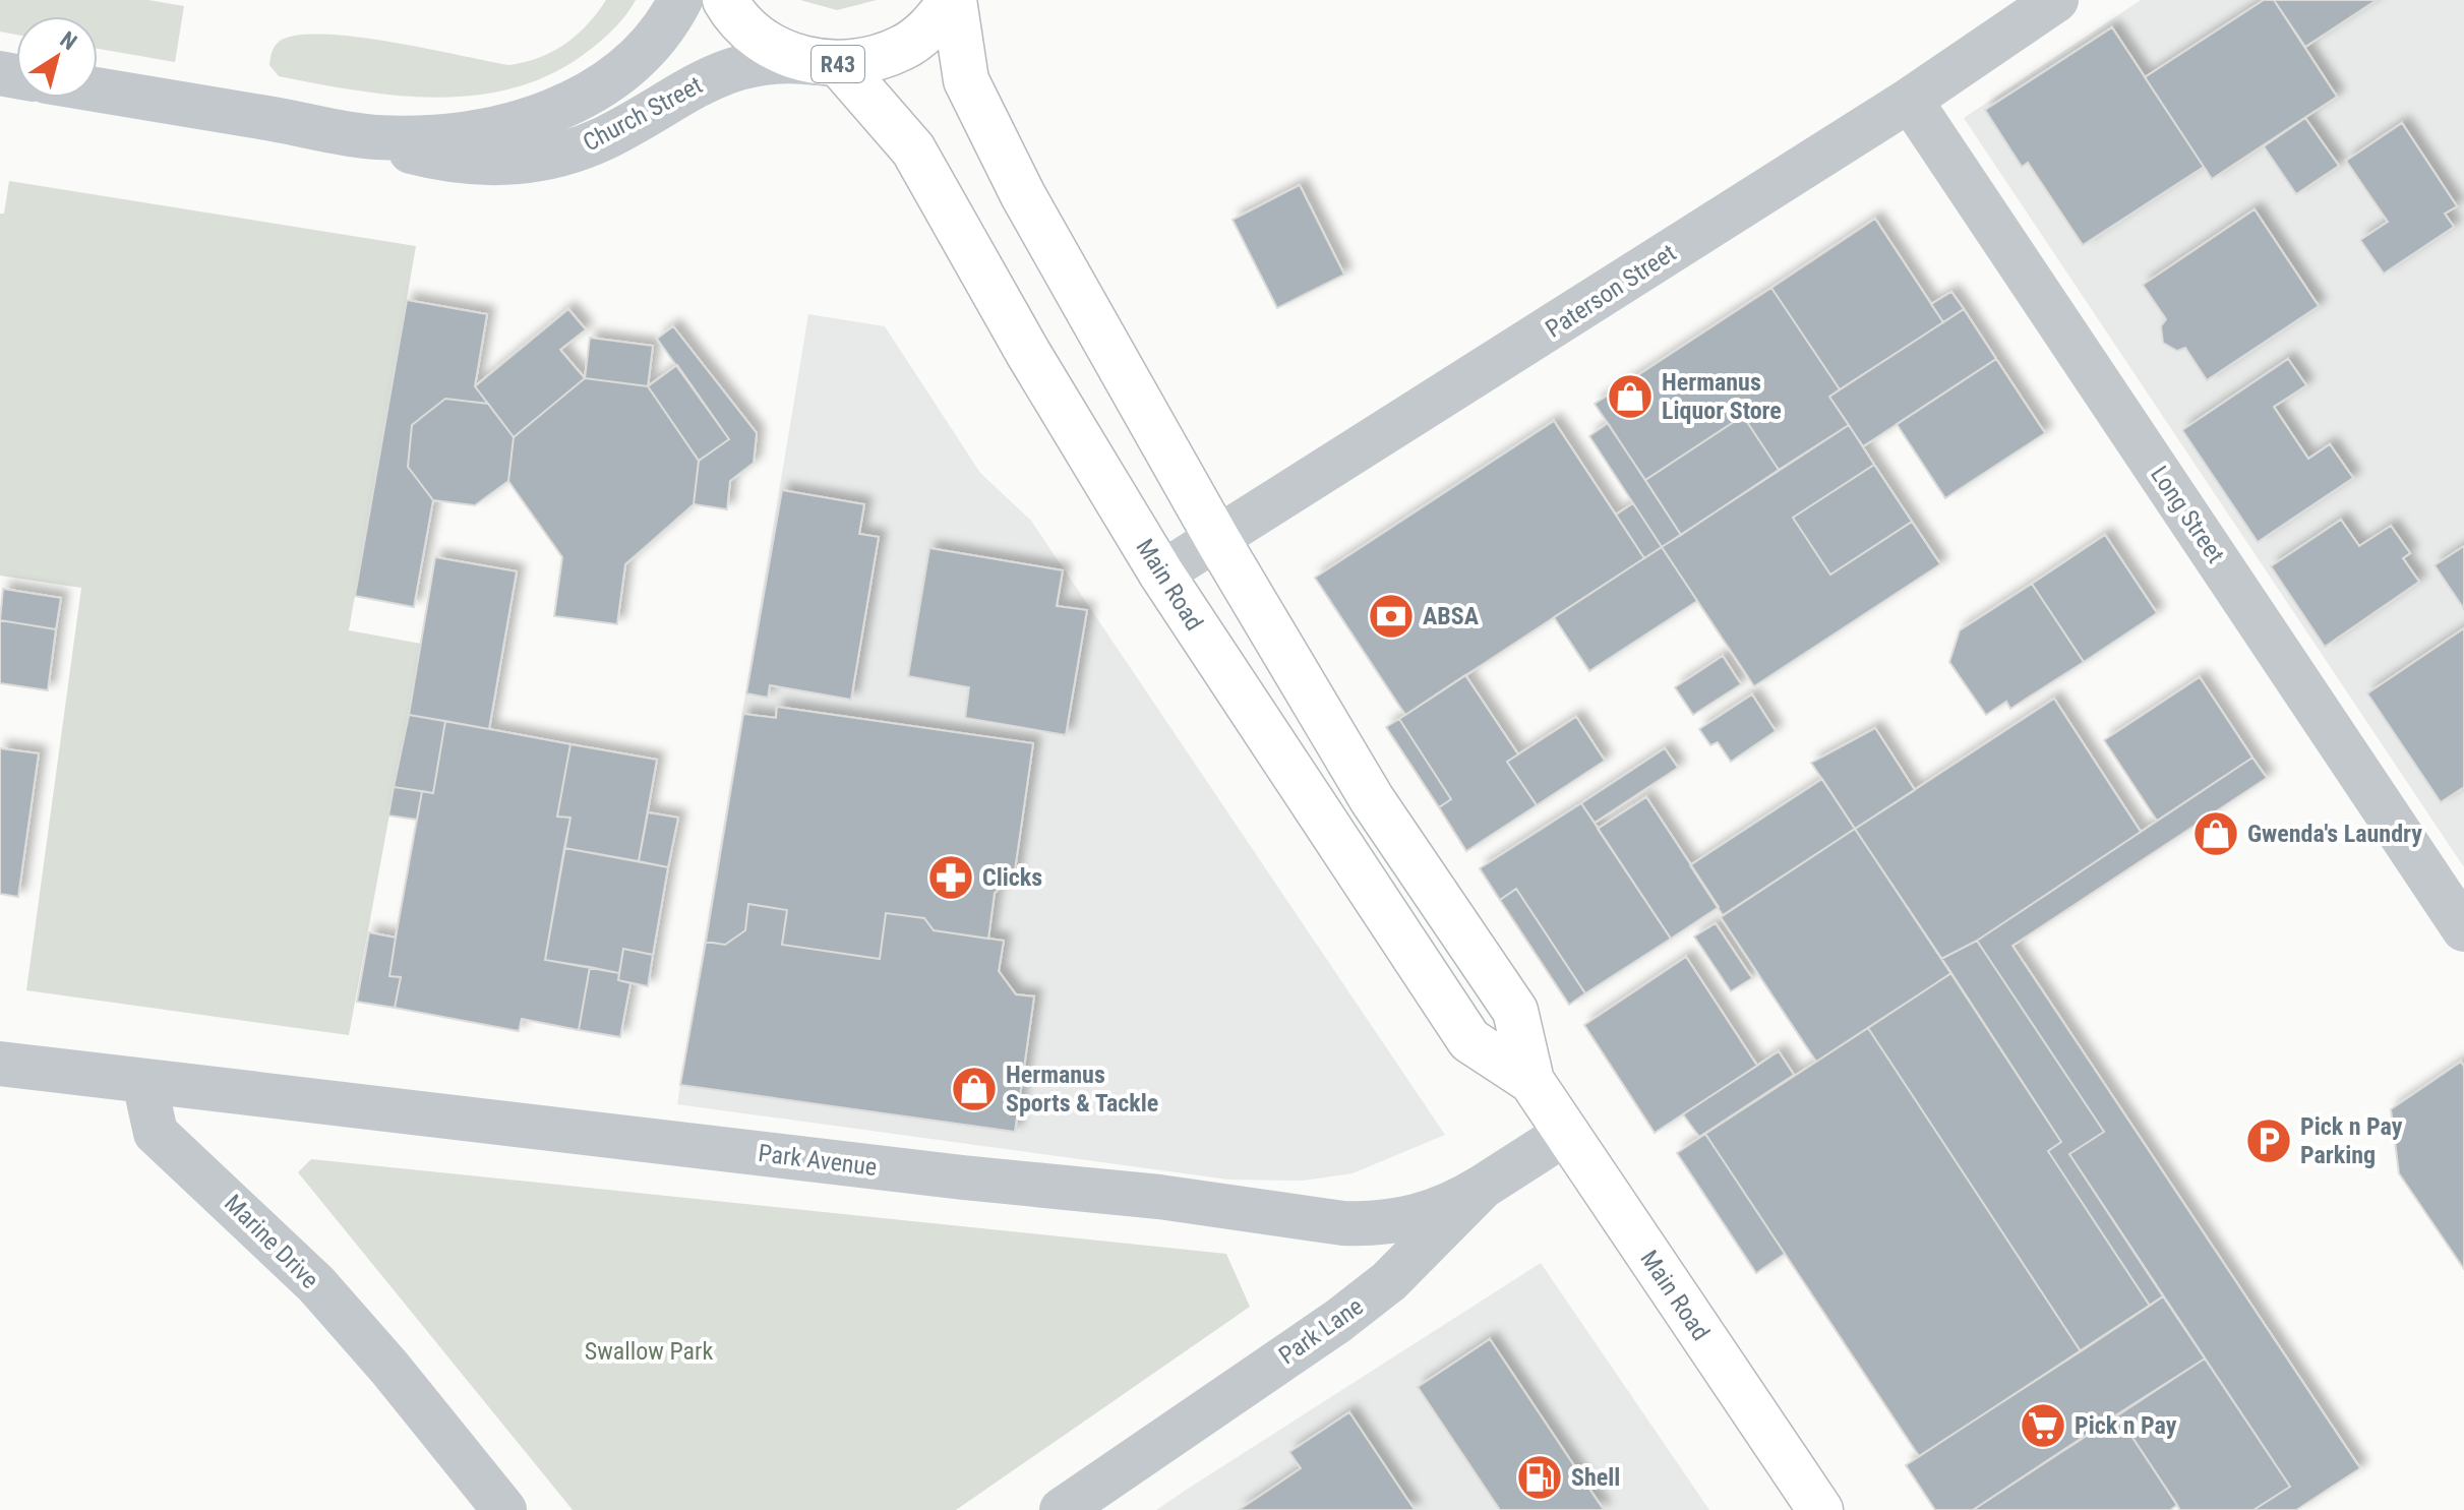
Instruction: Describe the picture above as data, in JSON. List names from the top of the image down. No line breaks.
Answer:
{"streets":{"main road":["R43","Main Road"],"street":["Church Street","Paterson Street","Long Street","Park Avenue","Marine Drive","Park Lane"]},"crossings":[["Church Street","Main Road"],["Paterson Street","Long Street"],["Paterson Street","Main Road"],["Main Road","Park Lane"],["Park Avenue","Marine Drive"],["Park Avenue","Park Lane"]],"parks":["Swallow Park"],"places":{"shop":["Hermanus Liquor Store","Gwenda's Laundry","Hermanus Sports & Tackle"],"bank":["ABSA"],"pharmacy":["Clicks"],"parking":["Pick n Pay Parking"],"supermarket":["Pick n Pay"],"fuel station":["Shell"]},"north":"top right"}
